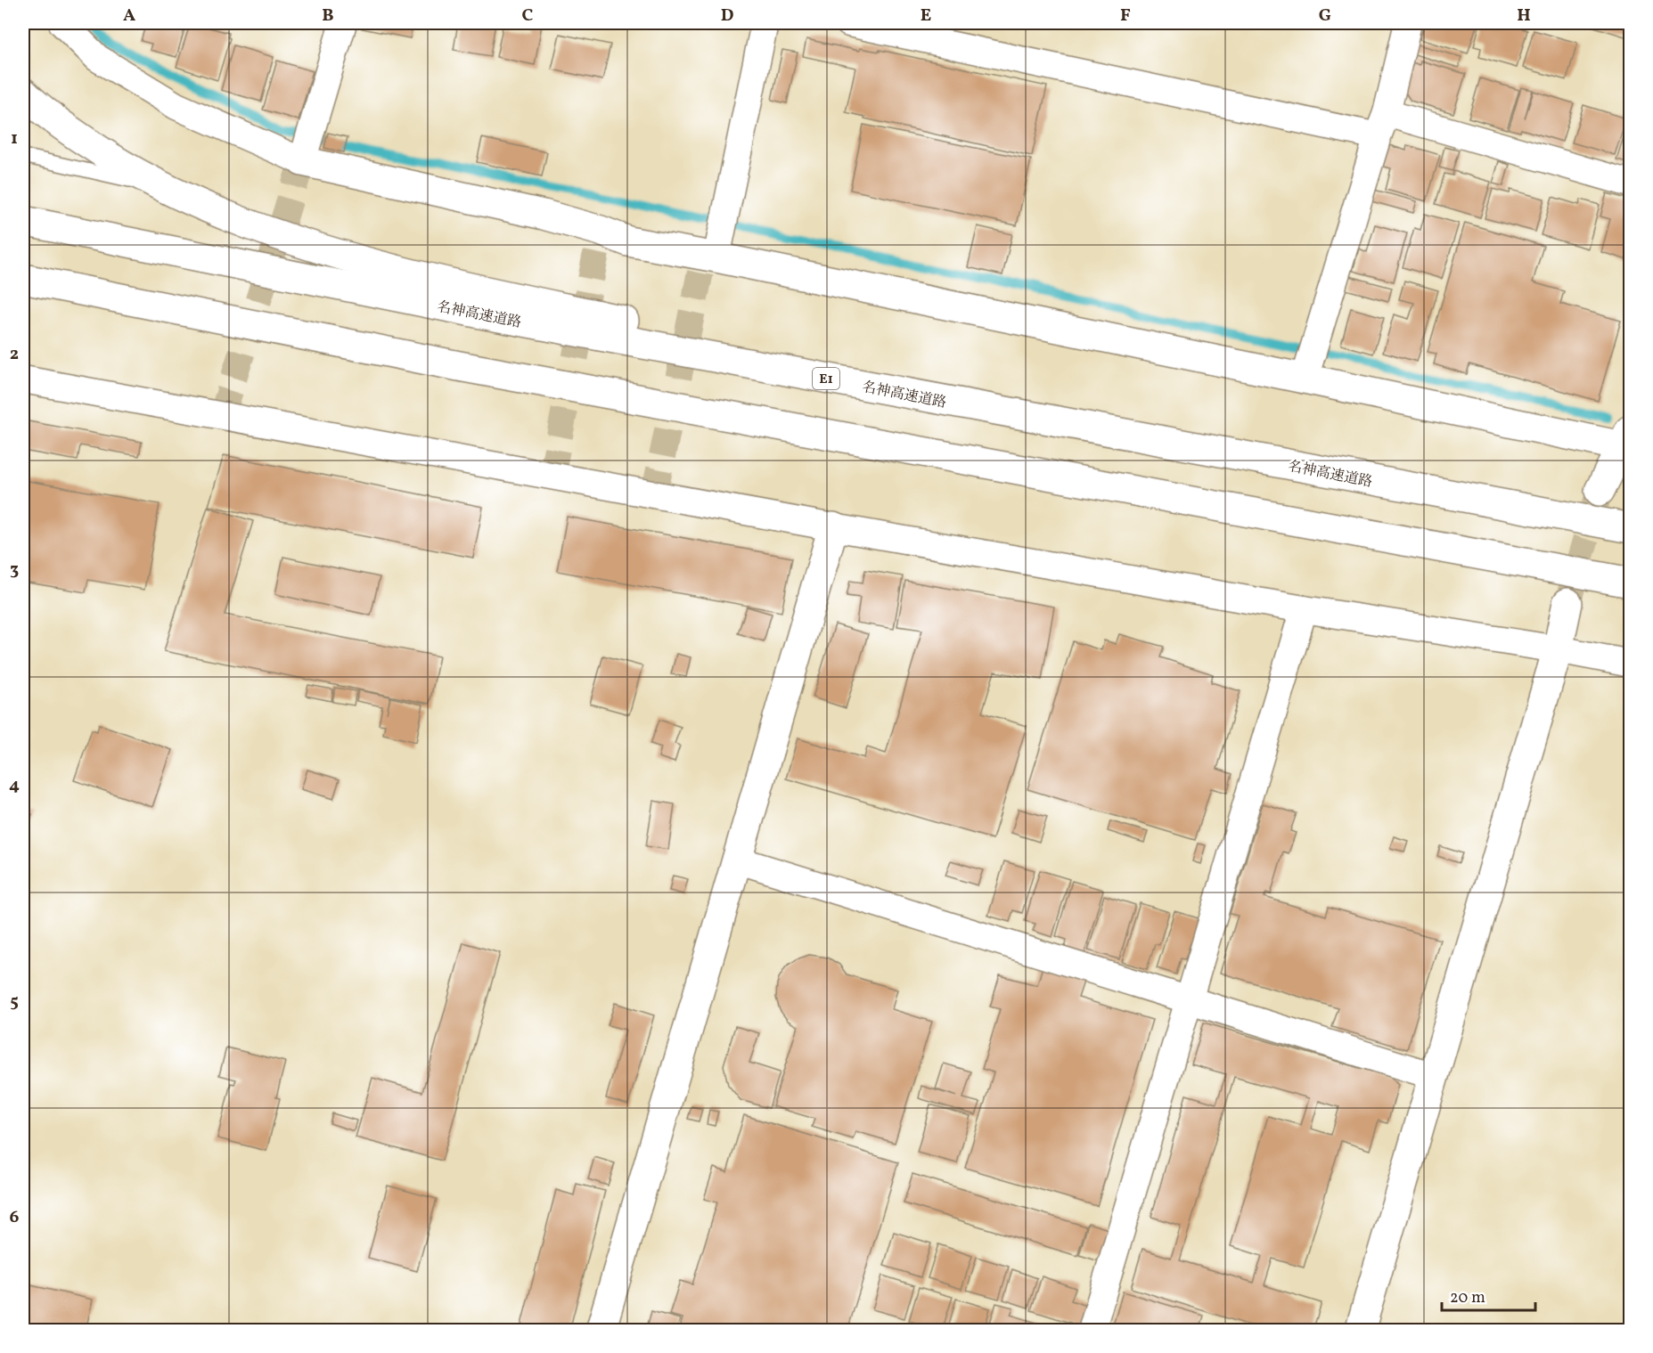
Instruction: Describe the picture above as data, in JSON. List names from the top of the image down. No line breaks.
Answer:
{"streets":{"main road":["名神高速道路","E1"]},"scale_bar":"20 m","grid":{"columns":["A","B","C","D","E","F","G","H"],"rows":["1","2","3","4","5","6"]}}
